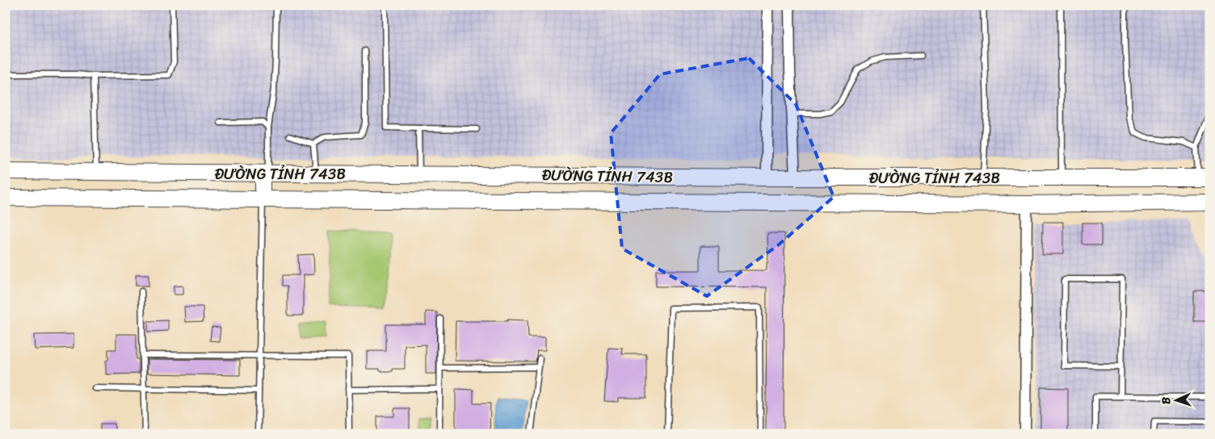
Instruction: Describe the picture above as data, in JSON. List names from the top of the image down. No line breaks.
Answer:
{"streets":{"main road":["ĐƯỜNG TỈNH 743B"]},"north":"left"}
